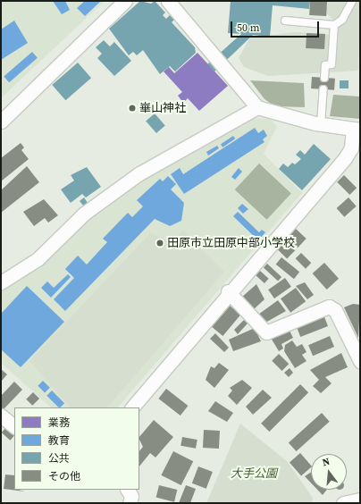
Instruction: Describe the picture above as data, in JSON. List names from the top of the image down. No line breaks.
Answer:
{"parks":["大手公園"],"places":["崋山神社","田原市立田原中部小学校"],"legend":["業務","教育","公共","その他"],"scale_bar":"50 m","north":"top"}
